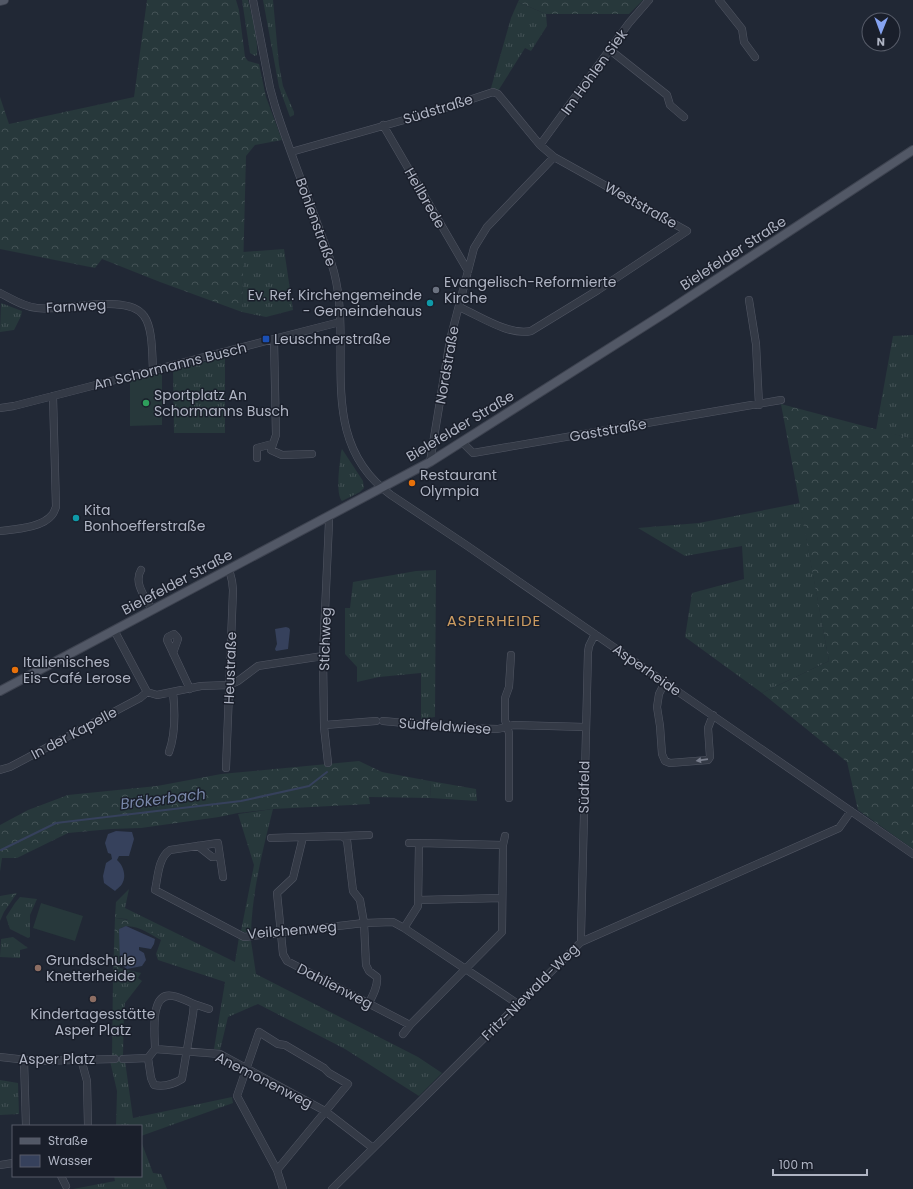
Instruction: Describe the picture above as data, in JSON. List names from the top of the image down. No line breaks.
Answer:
{"streets":{"main road":["Bielefelder Straße"],"street":["Im Hohlen Siek","Südstraße","Hellbrede","Weststraße","Bohlenstraße","Farnweg","Nordstraße","An Schormanns Busch","Gaststraße","Stichweg","Heustraße","Asperheide","Südfeldwiese","In der Kapelle","Südfeld","Veilchenweg","Dahlienweg","Fritz-Niewald-Weg","Asper Platz","Anemonenweg"]},"crossings":[["Im Hohlen Siek","Südstraße"],["Südstraße","Hellbrede"],["Südstraße","Weststraße"],["Südstraße","Bohlenstraße"],["Südstraße","Nordstraße"],["Hellbrede","Nordstraße"],["Weststraße","Nordstraße"],["Bohlenstraße","Bielefelder Straße"],["Bohlenstraße","An Schormanns Busch"],["Bohlenstraße","Asperheide"],["Bielefelder Straße","Nordstraße"],["Bielefelder Straße","Gaststraße"],["Bielefelder Straße","Stichweg"],["Bielefelder Straße","Heustraße"],["Bielefelder Straße","Asperheide"],["Farnweg","An Schormanns Busch"],["Stichweg","Südfeldwiese"],["Asperheide","Südfeld"],["Asperheide","Fritz-Niewald-Weg"],["Südfeldwiese","Südfeld"],["Südfeld","Fritz-Niewald-Weg"],["Veilchenweg","Dahlienweg"],["Veilchenweg","Fritz-Niewald-Weg"],["Fritz-Niewald-Weg","Anemonenweg"]],"districts":["ASPERHEIDE"],"water":["Brökerbach"],"places":{"other":["Evangelisch-Reformierte Kirche","Ev. Ref. Kirchengemeinde - Gemeindehaus","Sportplatz An Schormanns Busch","Restaurant Olympia","Kita Bonhoefferstraße","Italienisches Eis-Café Lerose","Grundschule Knetterheide","Kindertagesstätte Asper Platz"],"transit":["Leuschnerstraße"]},"legend":["Straße","Wasser"],"scale_bar":"100 m","north":"bottom"}
